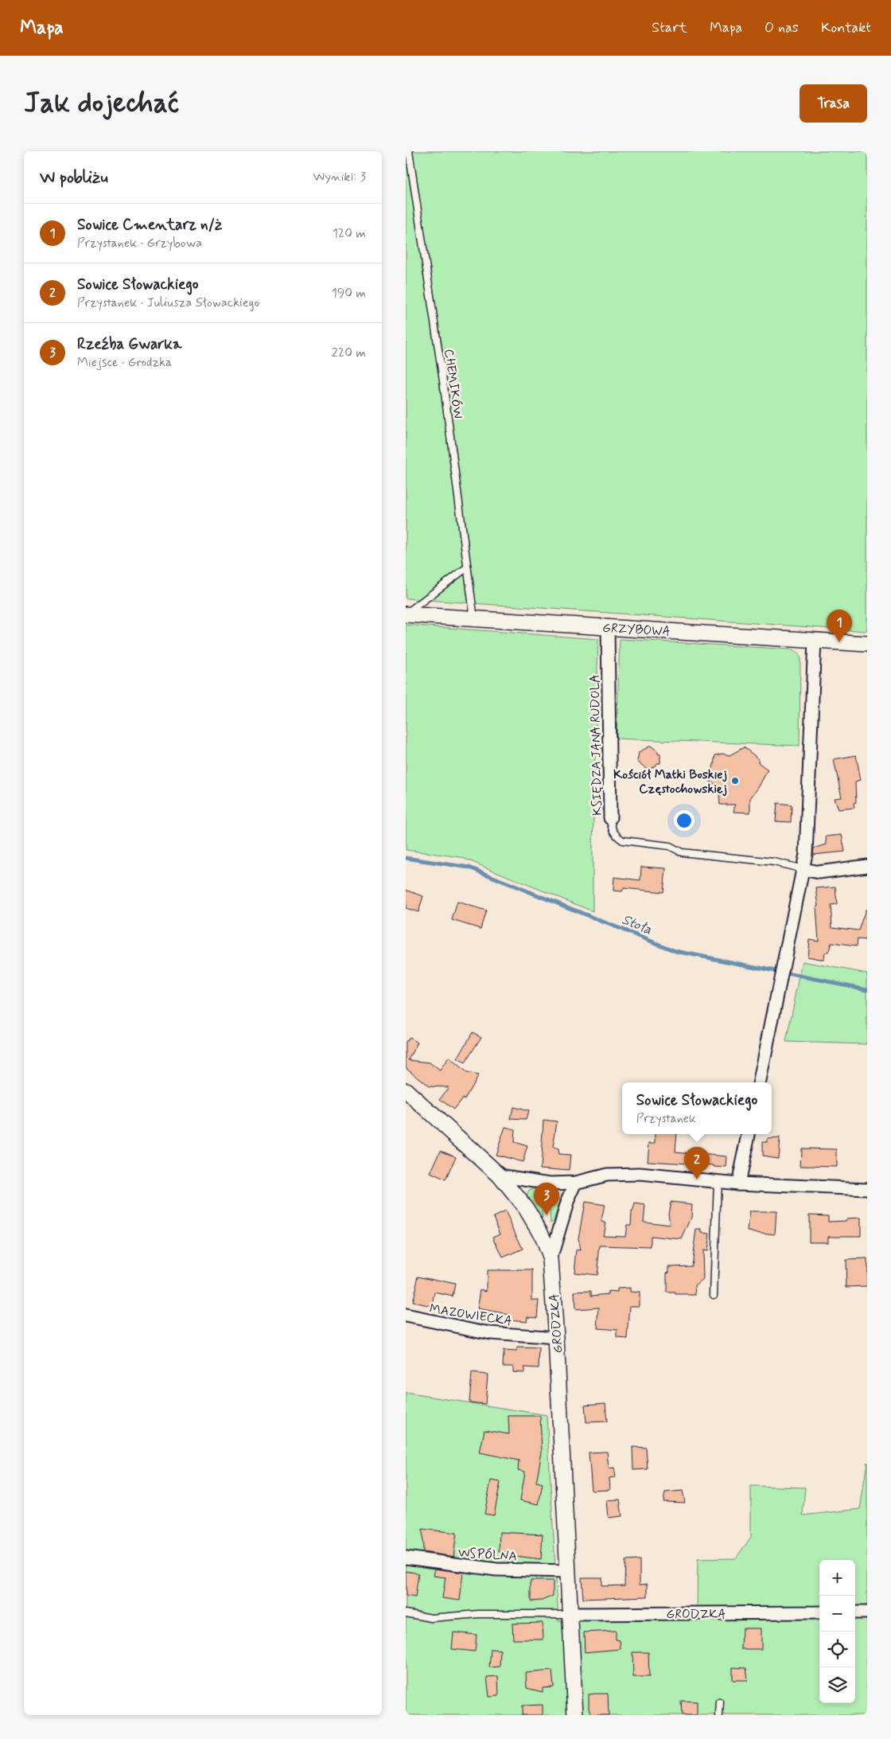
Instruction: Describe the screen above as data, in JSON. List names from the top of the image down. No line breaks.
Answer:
{"streets":{"street":["GRZYBOWA","KSIĘDZA JANA RUDOLA","MAZOWIECKA","GRODZKA","WSPÓLNA"],"lane":["CHEMIKÓW"]},"crossings":[["CHEMIKÓW","GRZYBOWA"],["GRZYBOWA","KSIĘDZA JANA RUDOLA"],["MAZOWIECKA","GRODZKA"],["GRODZKA","WSPÓLNA"]],"water":["Stoła"],"places":["Kościół Matki Boskiej Częstochowskiej"],"page":{"header":"Mapa","nav":["Start","Mapa","O nas","Kontakt"],"buttons":"Trasa","title":"Jak dojechać","heading":["W pobliżu","Wyniki: 3"],"list":[{"mark":"1","name":"Sowice Cmentarz n/ż","note":"Przystanek · Grzybowa","value":"120 m"},{"mark":"2","name":"Sowice Słowackiego","note":"Przystanek · Juliusza Słowackiego","value":"190 m"},{"mark":"3","name":"Rzeźba Gwarka","note":"Miejsce · Grodzka","value":"220 m"}],"pins":["1","2","3"],"popup":["Sowice Słowackiego","Przystanek"],"map_buttons":["+","−"]}}
